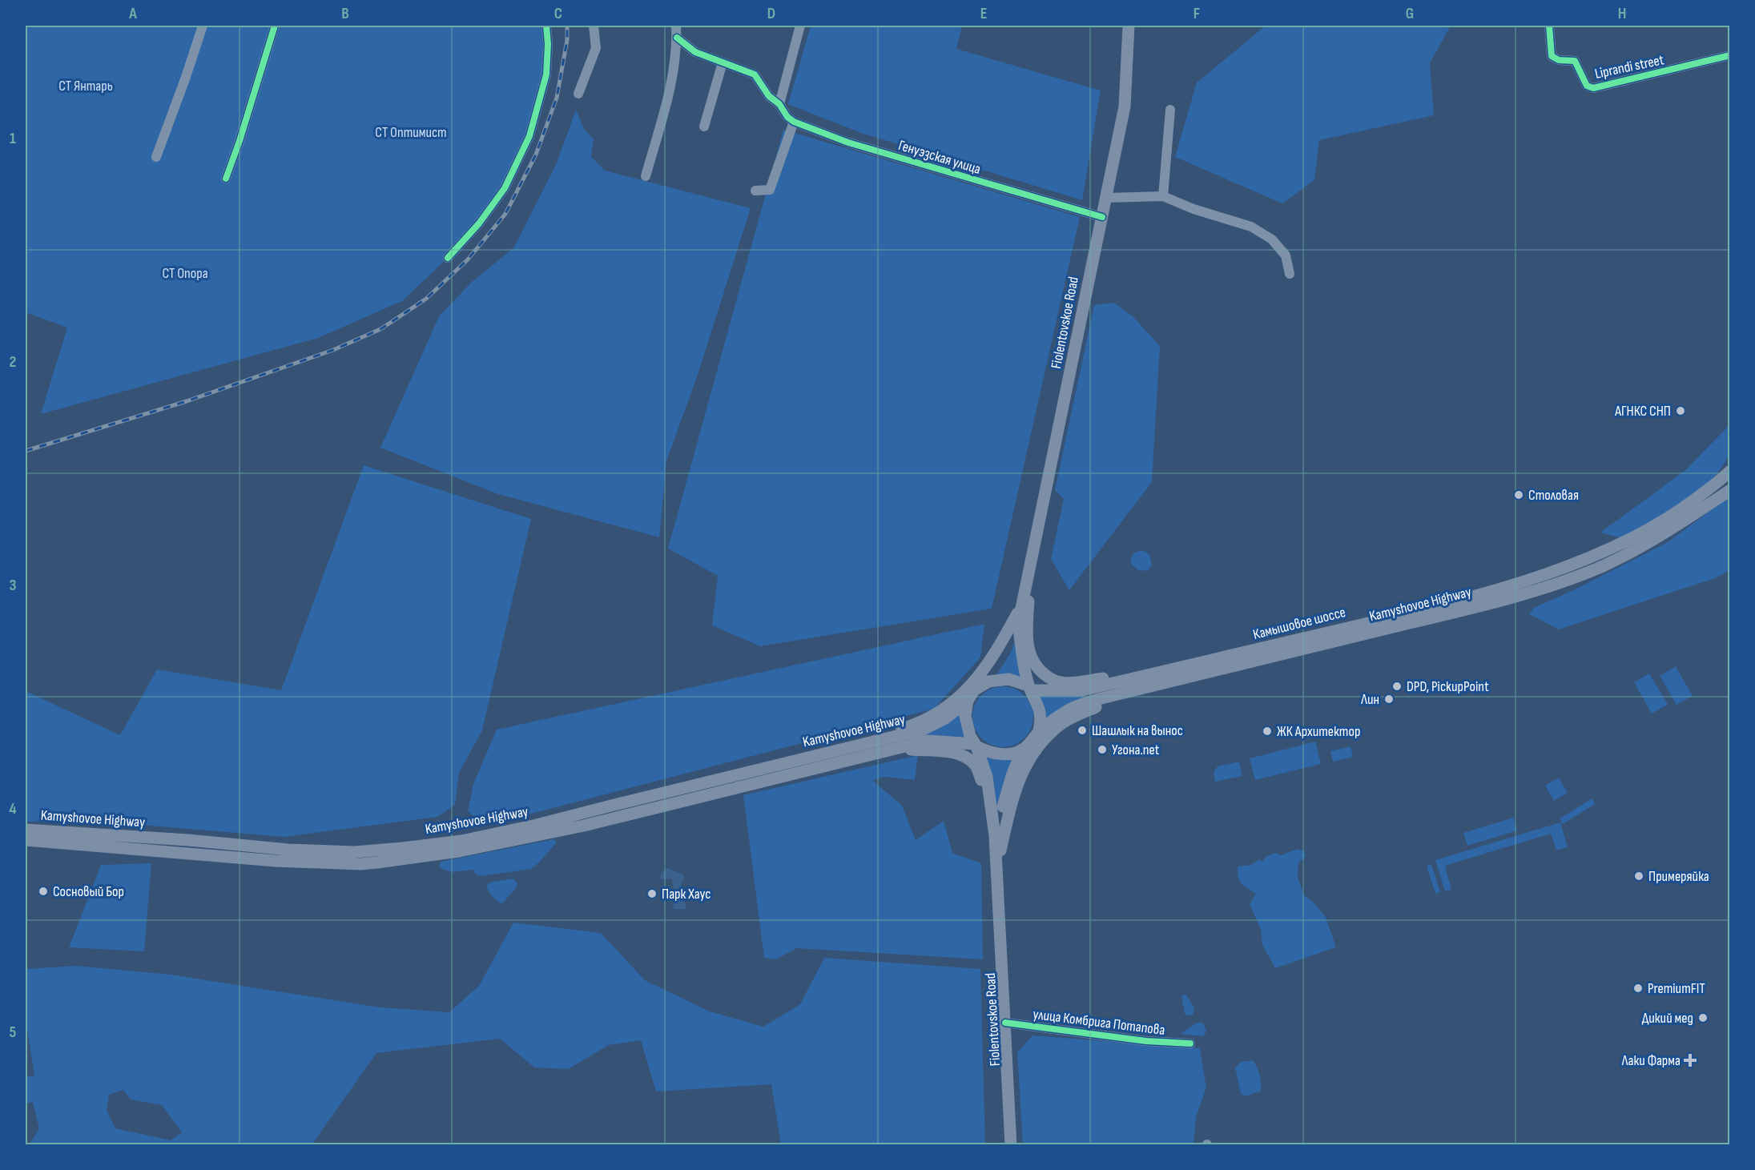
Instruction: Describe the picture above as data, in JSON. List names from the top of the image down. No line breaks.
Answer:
{"streets":{"main road":["Fiolentovskoe Road","Kamyshovoe Highway","Камышовое шоссе"],"street":["Liprandi street","Генуэзская улица","улица Комбрига Потапова"]},"crossings":[["Генуэзская улица","Fiolentovskoe Road"],["Fiolentovskoe Road","Kamyshovoe Highway"],["Fiolentovskoe Road","Камышовое шоссе"],["Fiolentovskoe Road","улица Комбрига Потапова"],["Kamyshovoe Highway","Камышовое шоссе"]],"parks":["СТ Янтарь","СТ Оптимист","СТ Опора"],"places":{"other":["АГНКС СНП","Столовая","DPD, PickupPoint","Лин","Шашлык на вынос","ЖК Архитектор","Угона.net","Примеряйка","Сосновый Бор","Парк Хаус","PremiumFIT","Дикий мед"],"health":["Лаки Фарма"]},"grid":{"columns":["A","B","C","D","E","F","G","H"],"rows":["1","2","3","4","5"]}}
